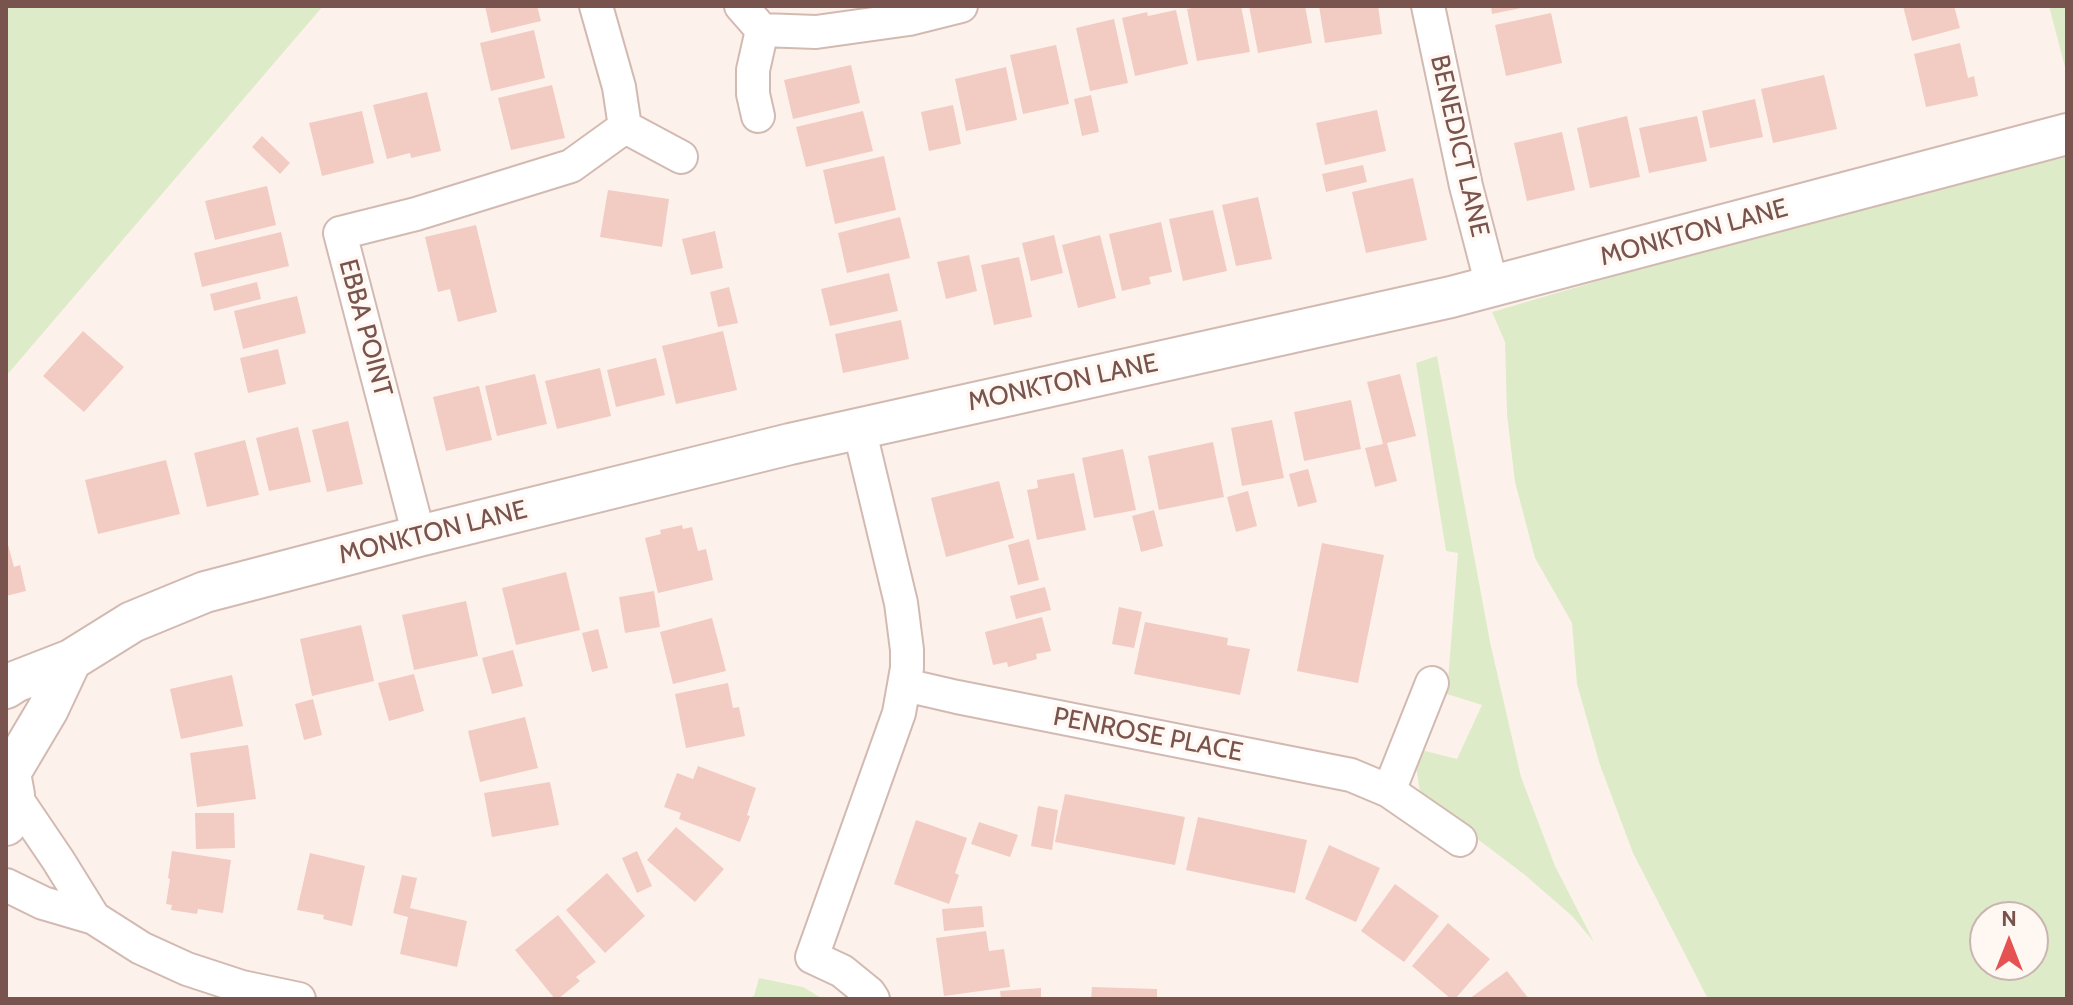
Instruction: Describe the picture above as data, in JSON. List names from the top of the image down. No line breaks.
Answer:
{"streets":{"street":["BENEDICT LANE","MONKTON LANE","EBBA POINT","PENROSE PLACE"]},"crossings":[["BENEDICT LANE","MONKTON LANE"],["MONKTON LANE","EBBA POINT"]],"north":"top"}
